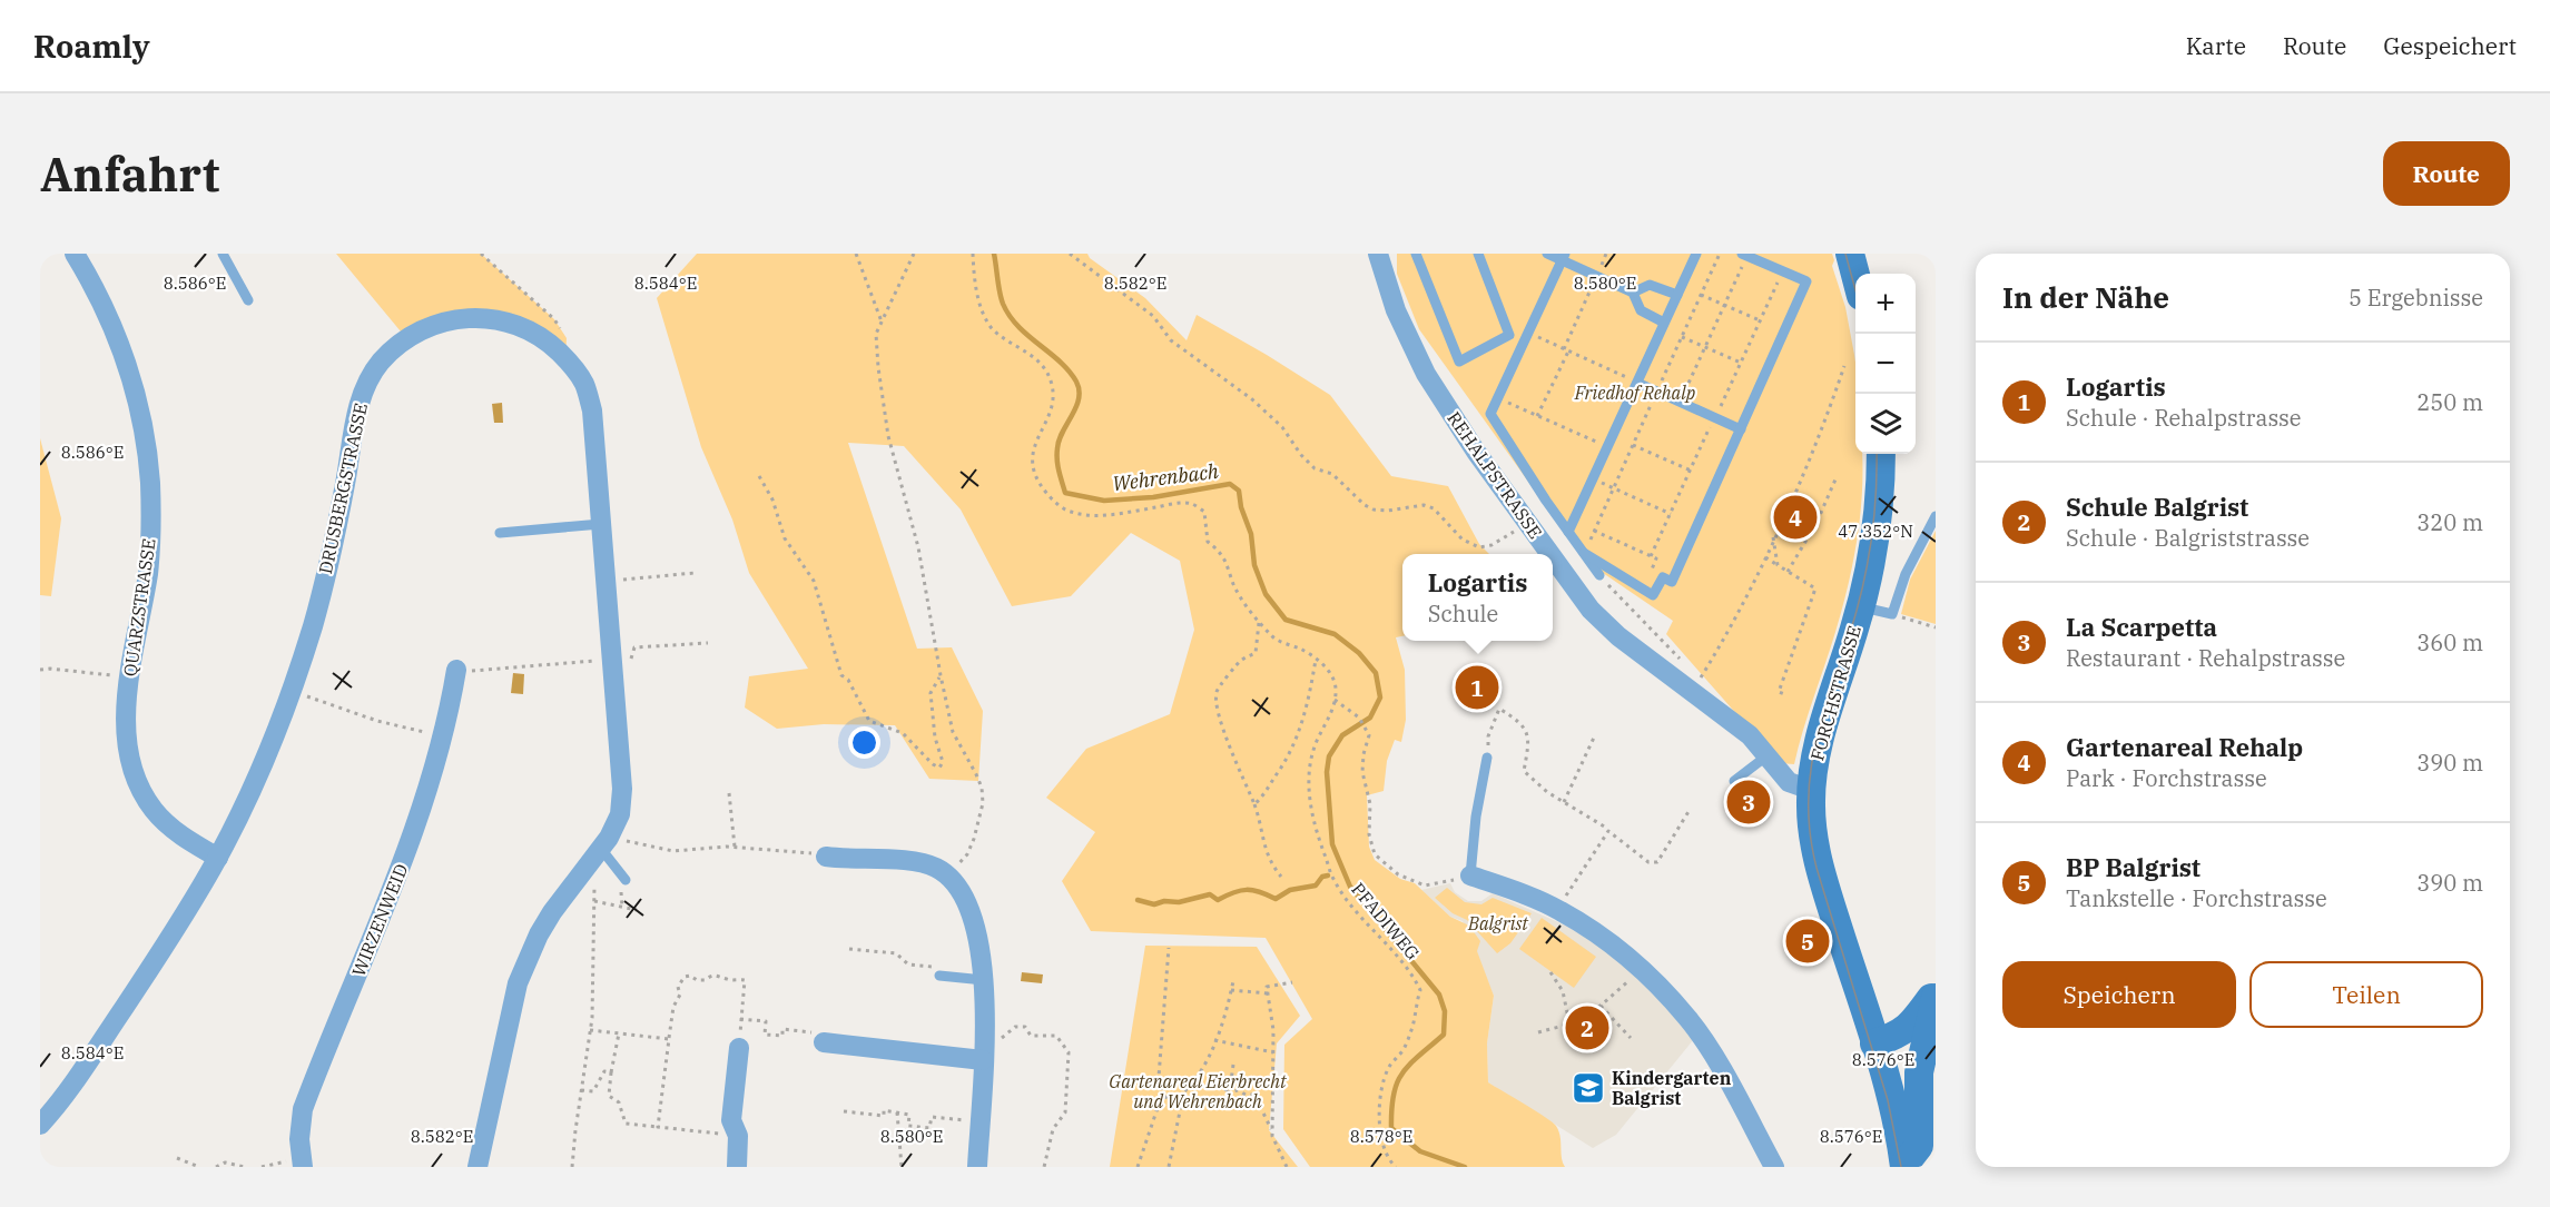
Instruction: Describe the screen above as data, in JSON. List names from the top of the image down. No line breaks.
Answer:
{"streets":{"main road":["FORCHSTRASSE"],"street":["REHALPSTRASSE","DRUSBERGSTRASSE","QUARZSTRASSE","WIRZENWEID"],"path":["PFADIWEG"]},"crossings":[["REHALPSTRASSE","FORCHSTRASSE"],["DRUSBERGSTRASSE","QUARZSTRASSE"]],"water":["Wehrenbach"],"parks":["Friedhof Rehalp","Balgrist","Gartenareal Eierbrecht und Wehrenbach"],"places":{"school or university":["Kindergarten Balgrist"]},"page":{"header":"Roamly","nav":["Karte","Route","Gespeichert"],"buttons":["Route",["Speichern","Teilen"]],"title":"Anfahrt","heading":["In der Nähe","5 Ergebnisse"],"map_buttons":["+","−"],"list":[{"mark":"1","name":"Logartis","note":"Schule · Rehalpstrasse","value":"250 m"},{"mark":"2","name":"Schule Balgrist","note":"Schule · Balgriststrasse","value":"320 m"},{"mark":"3","name":"La Scarpetta","note":"Restaurant · Rehalpstrasse","value":"360 m"},{"mark":"4","name":"Gartenareal Rehalp","note":"Park · Forchstrasse","value":"390 m"},{"mark":"5","name":"BP Balgrist","note":"Tankstelle · Forchstrasse","value":"390 m"}],"pins":["4","1","3","5","2"],"popup":["Logartis","Schule"]},"coordinates":["8.586°E","8.584°E","8.582°E","8.580°E","47.352°N","8.576°E","8.578°E"]}
